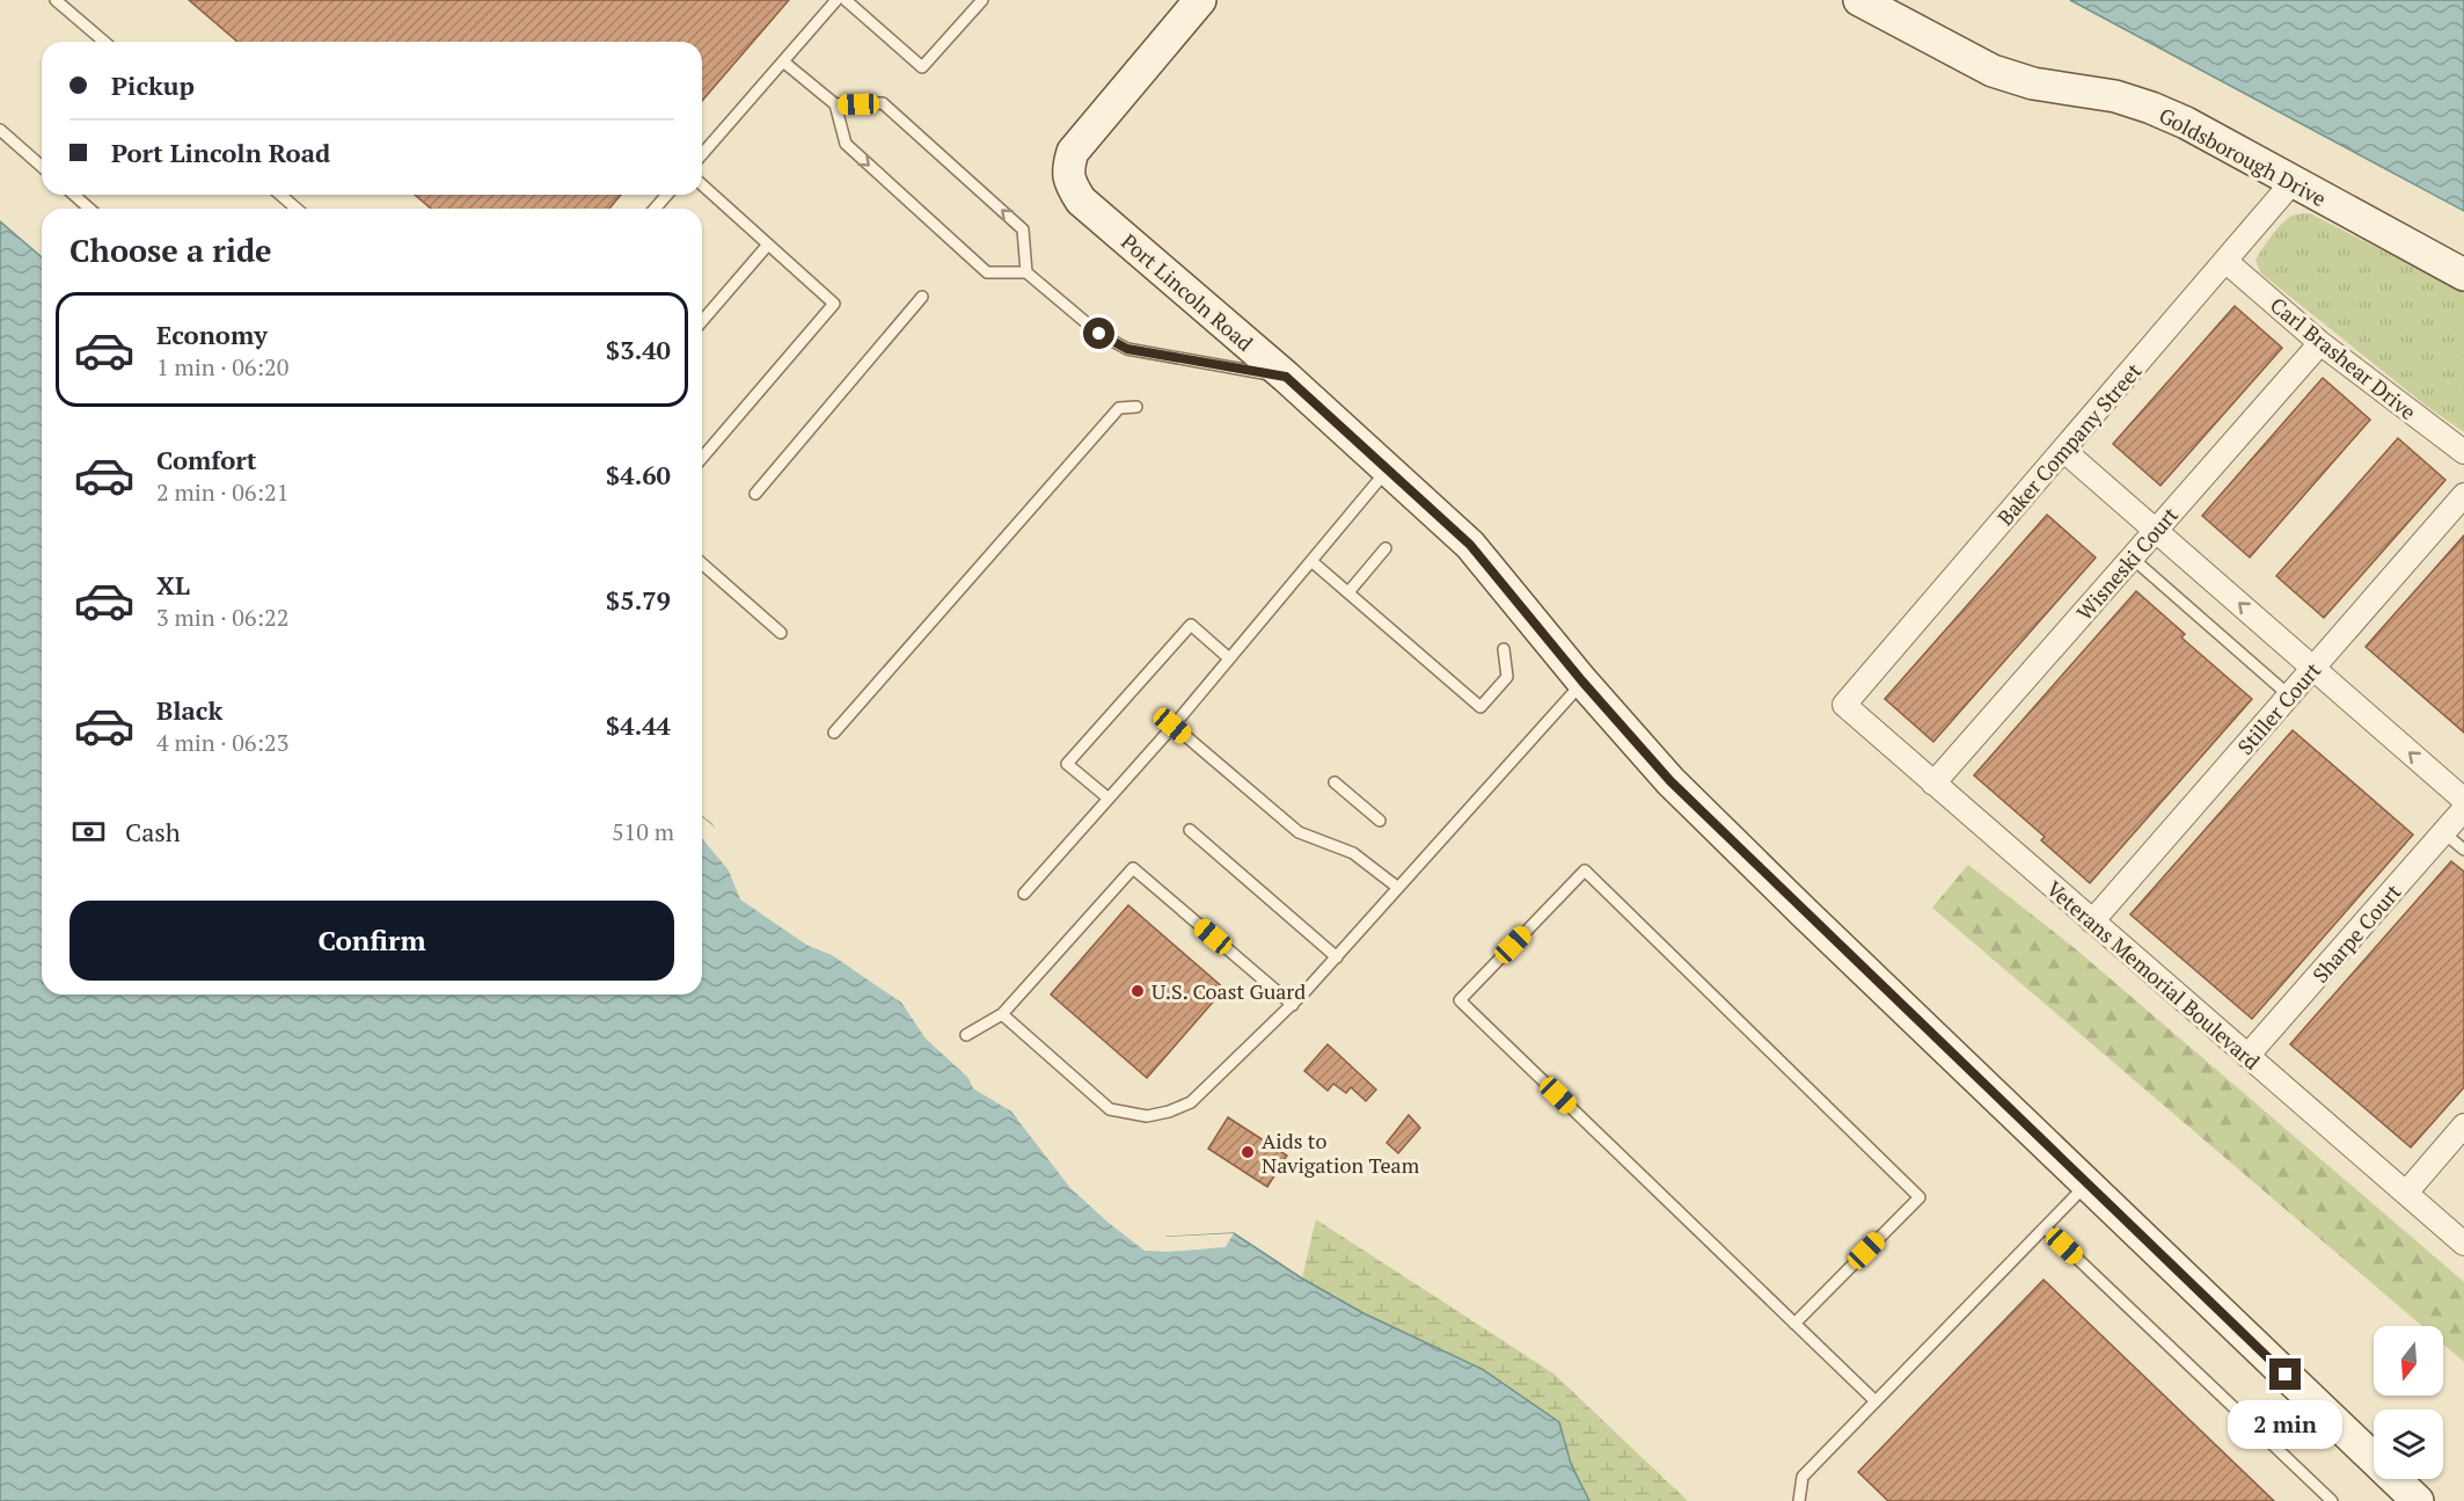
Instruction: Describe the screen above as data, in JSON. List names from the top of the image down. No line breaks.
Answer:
{"streets":{"street":["Goldsborough Drive","Port Lincoln Road","Carl Brashear Drive","Baker Company Street","Wisneski Court","Stiller Court","Sharpe Court","Veterans Memorial Boulevard"]},"crossings":[["Goldsborough Drive","Baker Company Street"],["Carl Brashear Drive","Baker Company Street"],["Carl Brashear Drive","Wisneski Court"],["Baker Company Street","Veterans Memorial Boulevard"],["Wisneski Court","Veterans Memorial Boulevard"],["Stiller Court","Veterans Memorial Boulevard"],["Sharpe Court","Veterans Memorial Boulevard"]],"places":["U.S. Coast Guard","Aids to Navigation Team"],"north":"bottom","page":{"banner":["Pickup","Port Lincoln Road"],"heading":"Choose a ride","list":[{"name":"Economy","note":"1 min · 06:20","value":"$3.40"},{"name":"Comfort","note":"2 min · 06:21","value":"$4.60"},{"name":"XL","note":"3 min · 06:22","value":"$5.79"},{"name":"Black","note":"4 min · 06:23","value":"$4.44"}],"pay":["Cash","510 m"],"buttons":"Confirm","bubble":"2 min"}}
